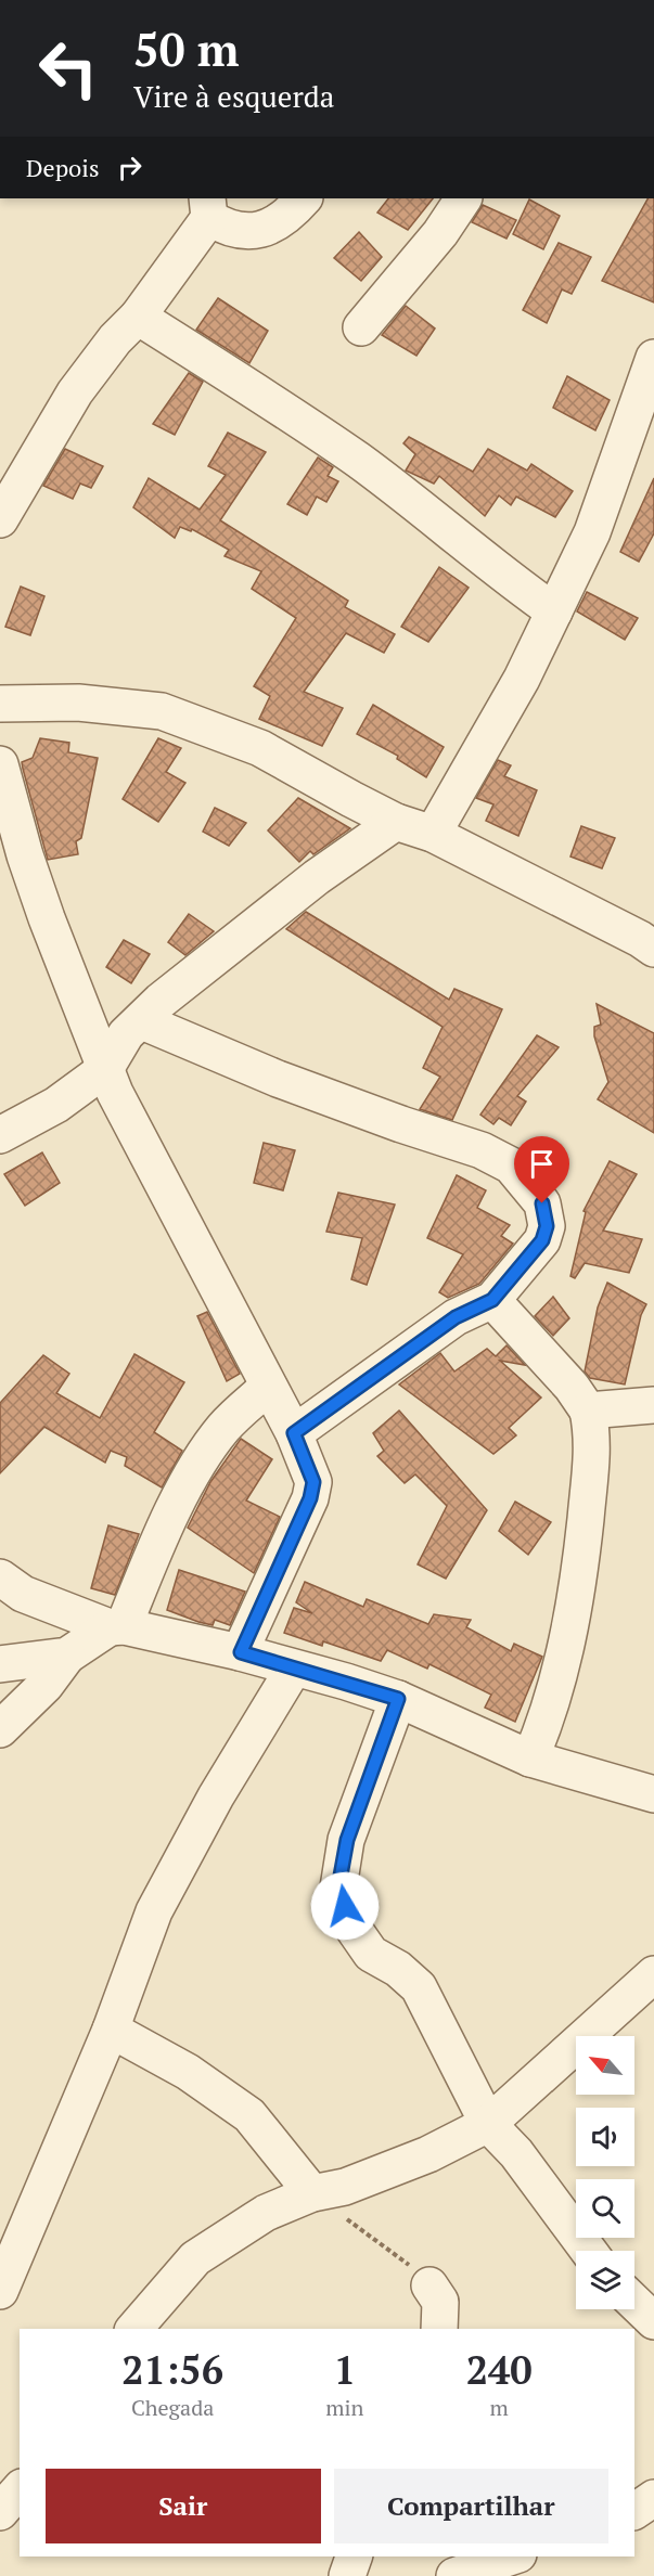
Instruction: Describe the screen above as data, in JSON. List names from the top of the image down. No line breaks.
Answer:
{"north":"top left","page":{"turn":["50 m","Vire à esquerda"],"then":"Depois","eta":["21:56","Chegada","1","min","240","m"],"buttons":["Sair","Compartilhar"]}}
